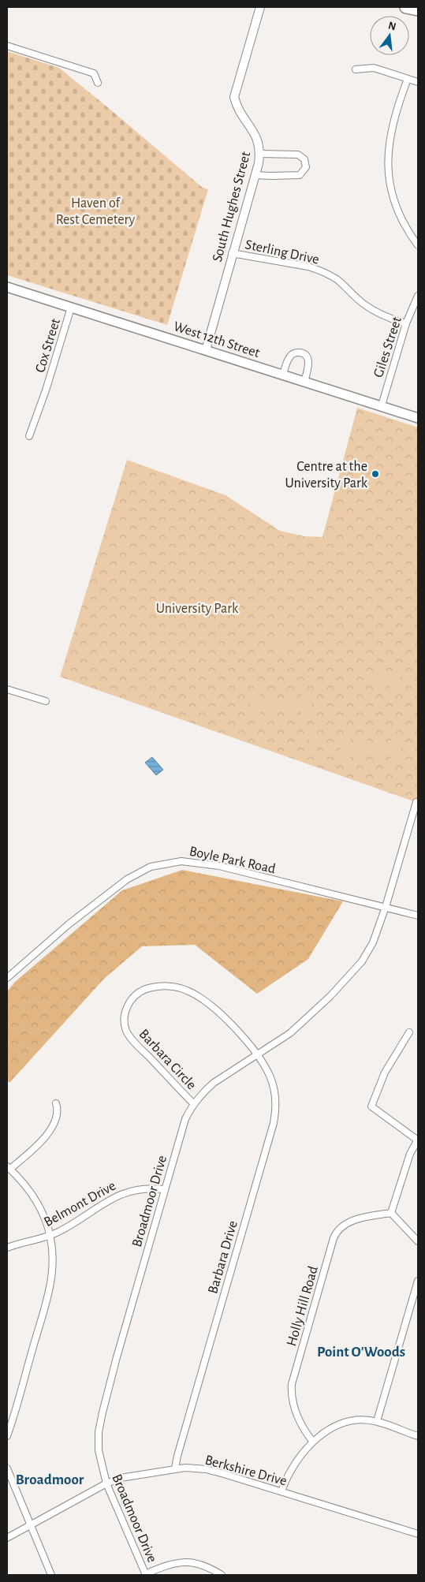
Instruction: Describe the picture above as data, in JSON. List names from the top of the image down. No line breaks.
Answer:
{"streets":{"main road":["West 12th Street"],"street":["South Hughes Street","Sterling Drive","Cox Street","Giles Street","Boyle Park Road","Barbara Circle","Broadmoor Drive","Belmont Drive","Barbara Drive","Holly Hill Road","Berkshire Drive"]},"crossings":[["South Hughes Street","Sterling Drive"],["South Hughes Street","West 12th Street"],["Sterling Drive","Giles Street"],["West 12th Street","Cox Street"],["West 12th Street","Giles Street"],["Boyle Park Road","Broadmoor Drive"],["Barbara Circle","Broadmoor Drive"],["Barbara Circle","Barbara Drive"],["Broadmoor Drive","Belmont Drive"],["Broadmoor Drive","Barbara Drive"],["Broadmoor Drive","Berkshire Drive"],["Barbara Drive","Berkshire Drive"]],"districts":["Point O'Woods","Broadmoor"],"parks":["Haven of Rest Cemetery","University Park"],"places":["Centre at the University Park"],"north":"top"}
